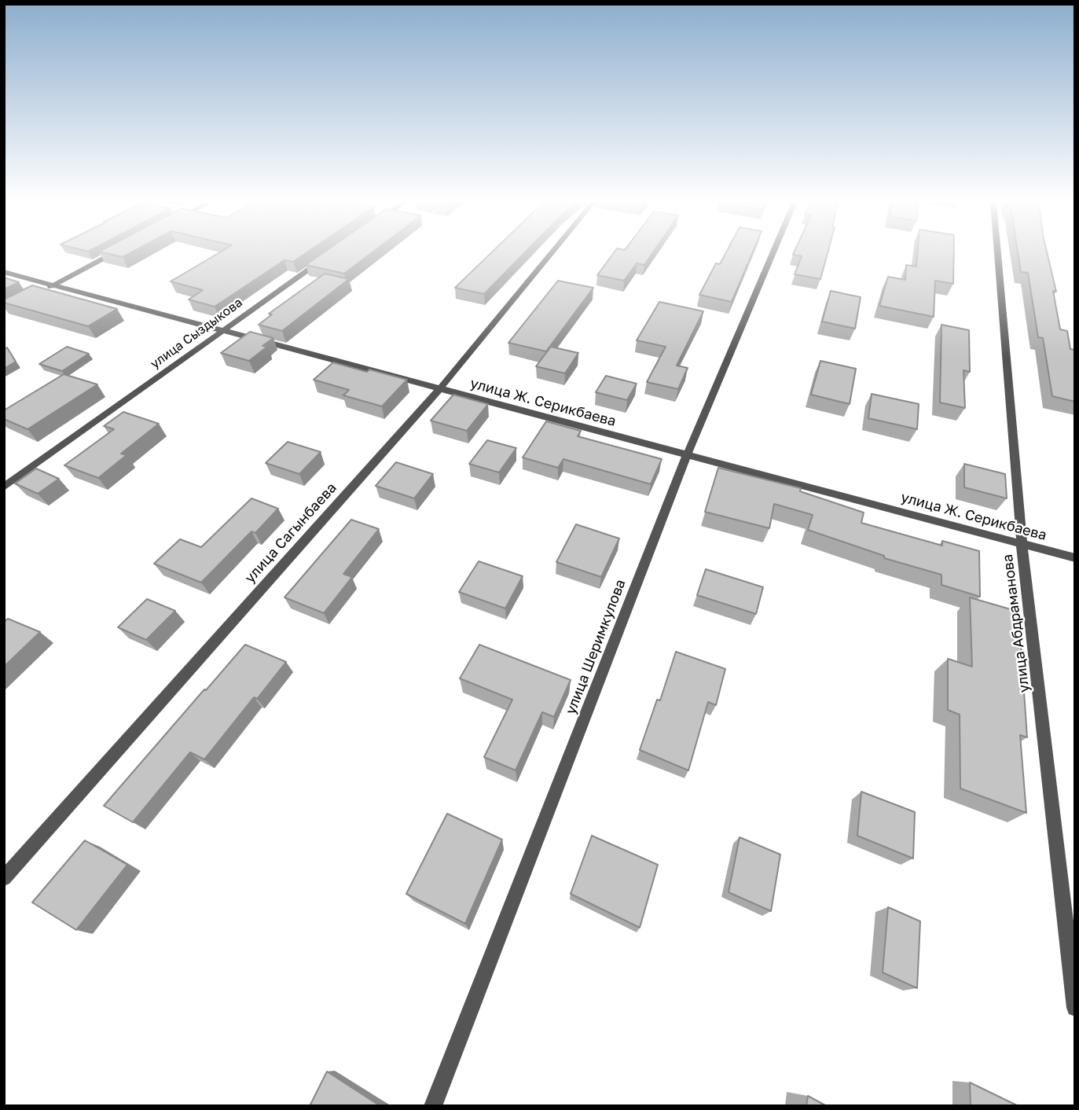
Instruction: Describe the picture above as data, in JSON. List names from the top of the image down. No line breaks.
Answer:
{"streets":{"street":["улица Сыздыкова","улица Ж. Серикбаева","улица Сагынбаева","улица Абдраманова","улица Шеримкулова"]},"crossings":[["улица Сыздыкова","улица Ж. Серикбаева"],["улица Ж. Серикбаева","улица Сагынбаева"],["улица Ж. Серикбаева","улица Абдраманова"],["улица Ж. Серикбаева","улица Шеримкулова"]]}
